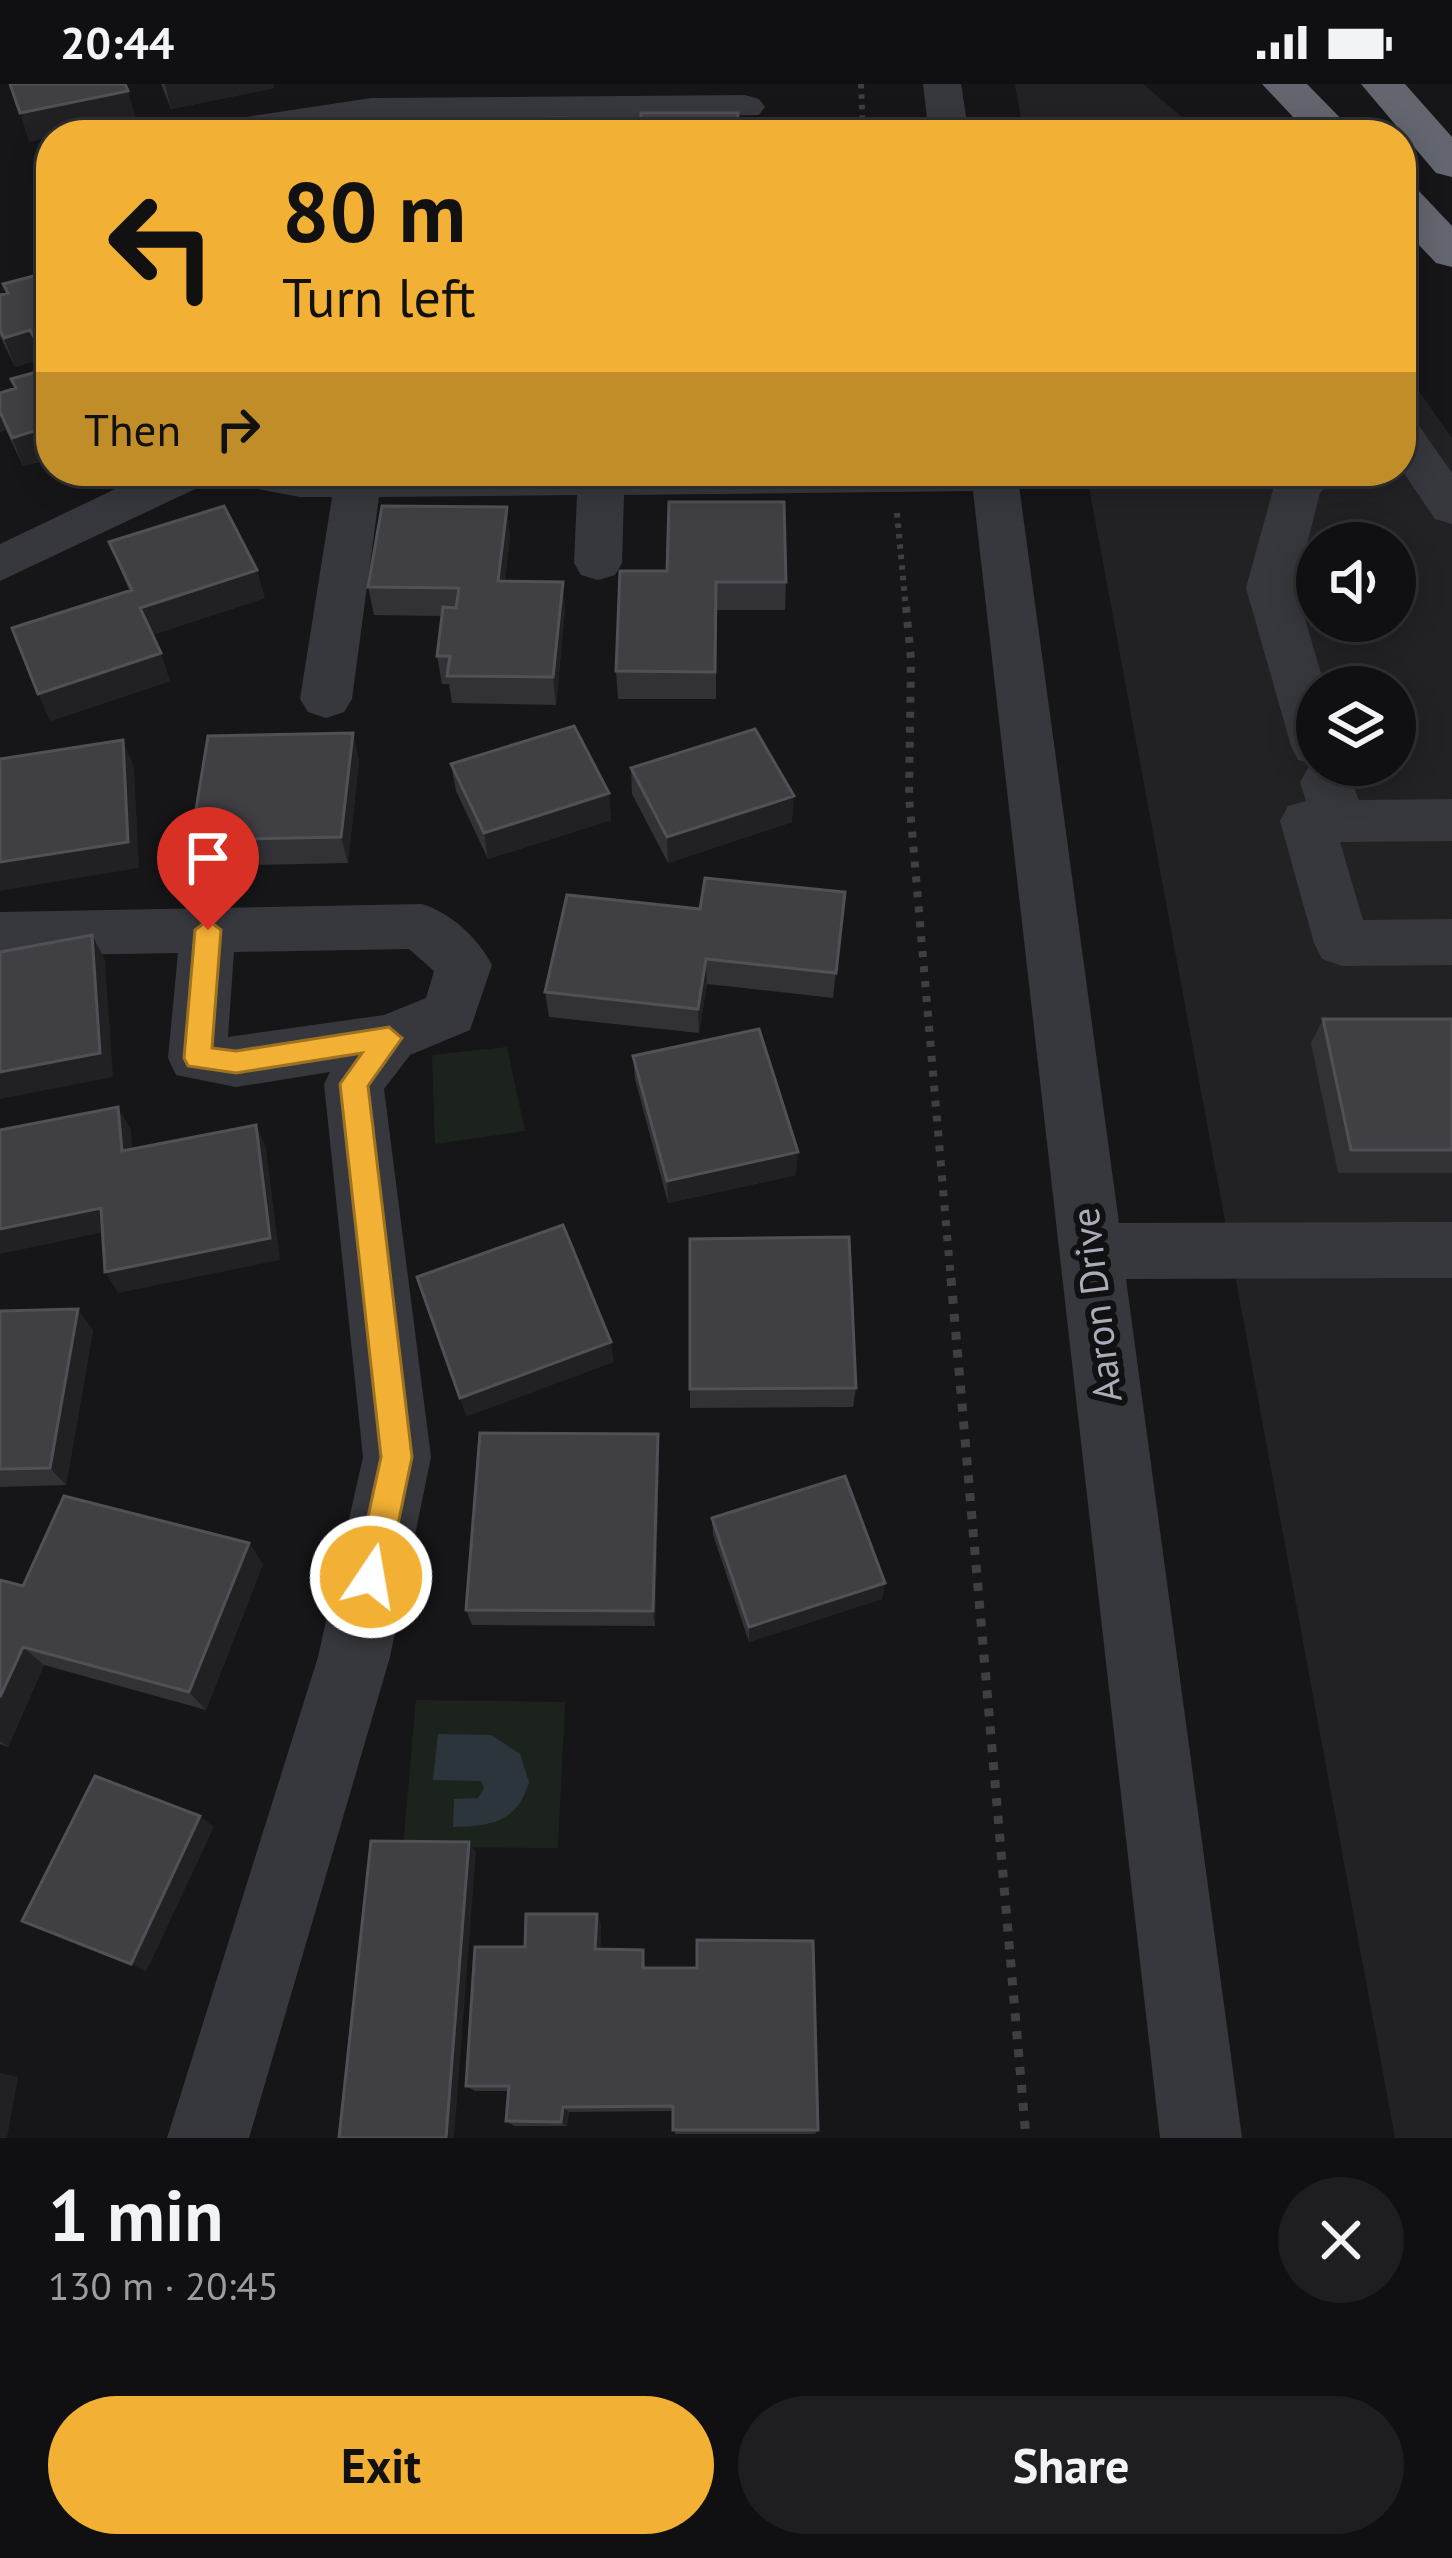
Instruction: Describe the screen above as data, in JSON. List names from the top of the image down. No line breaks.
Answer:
{"streets":{"street":["Aaron Drive"]},"page":{"status":"20:44","turn":["80 m","Turn left"],"then":"Then","heading":["1 min","130 m · 20:45"],"buttons":["Exit","Share"]}}
